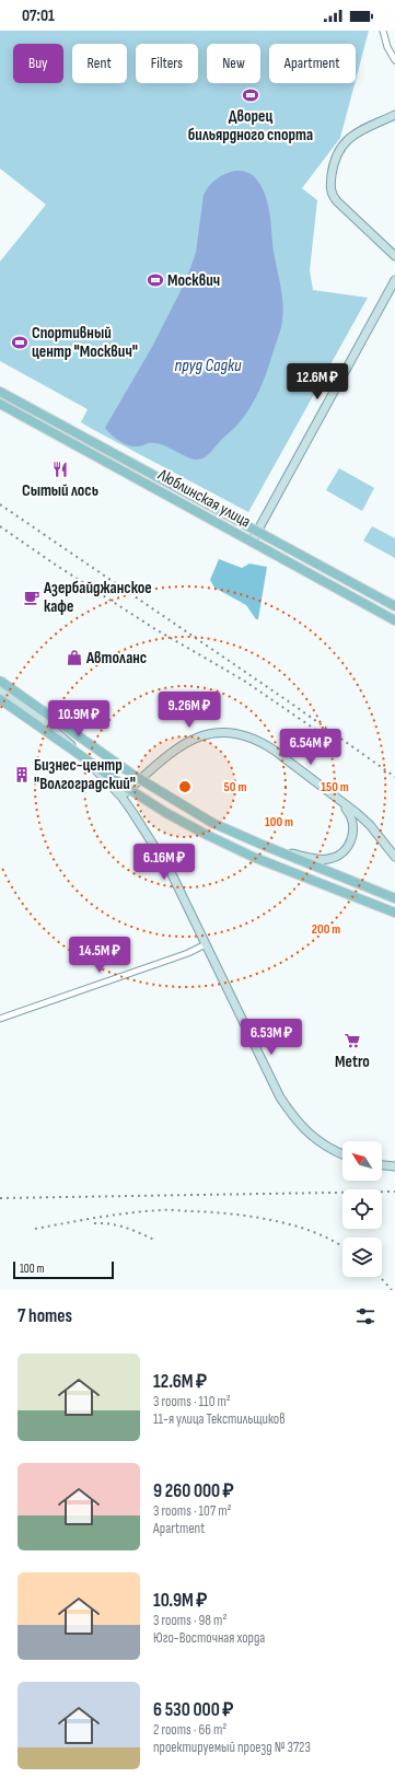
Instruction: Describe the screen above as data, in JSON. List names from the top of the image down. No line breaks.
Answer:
{"streets":{"main road":["Люблинская улица"]},"water":["пруд Садки"],"places":{"sports":["Дворец бильярдного спорта","Москвич","Спортивный центр \"Москвич\""],"restaurant":["Сытый лось"],"cafe":["Азербайджанское кафе"],"shop":["Автоланс"],"building":["Бизнес-центр \"Волгоградский\""],"supermarket":["Metro"]},"scale_bar":"100 m","north":"top left","page":{"status":"07:01","chip":["Buy","Rent","Filters","New","Apartment"],"price":["12.6M ₽","9.26M ₽","10.9M ₽","6.54M ₽","6.16M ₽","14.5M ₽","6.53M ₽"],"scale":"100 m","heading":"7 homes","list":[{"name":"12.6M ₽","note":"3 rooms · 110 m² · 11-я улица Текстильщиков"},{"name":"9 260 000 ₽","note":"3 rooms · 107 m² · Apartment"},{"name":"10.9M ₽","note":"3 rooms · 98 m² · Юго-Восточная хорда"},{"name":"6 530 000 ₽","note":"2 rooms · 66 m² · проектируемый проезд № 3723"}]},"rings":["50 m","150 m","100 m","200 m"]}
